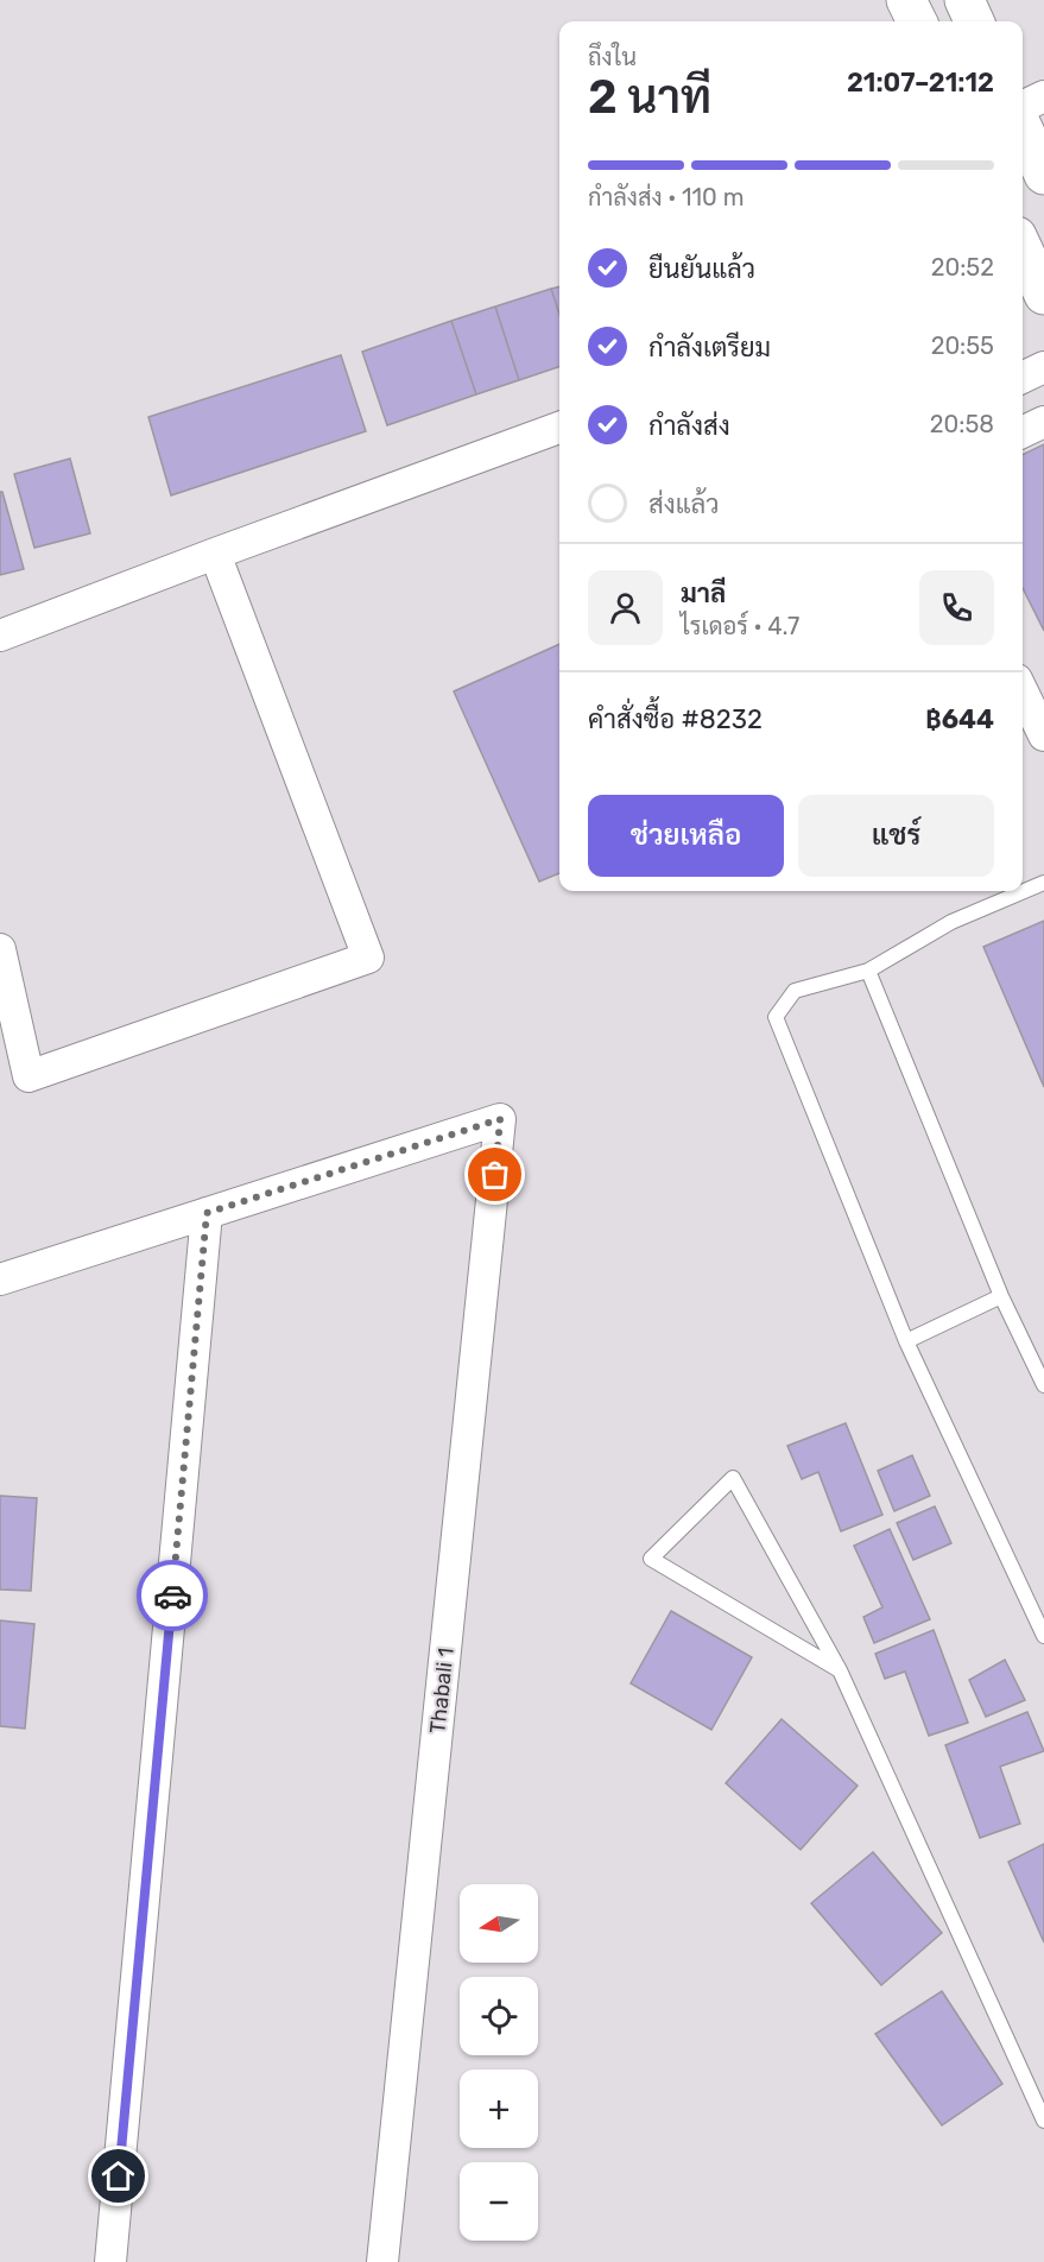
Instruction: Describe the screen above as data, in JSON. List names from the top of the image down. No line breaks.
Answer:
{"streets":{"street":["Thabali 1"]},"north":"left","page":{"heading":["2 นาที","ถึงใน","21:07–21:12"],"panel":["มาลี","ไรเดอร์ · 4.7","คำสั่งซื้อ #8232","฿644"],"bar":"กำลังส่ง · 110 m","list":[["ยืนยันแล้ว","20:52"],["กำลังเตรียม","20:55"],["กำลังส่ง","20:58"],"ส่งแล้ว"],"buttons":["ช่วยเหลือ","แชร์"],"map_buttons":["+","−"]}}
